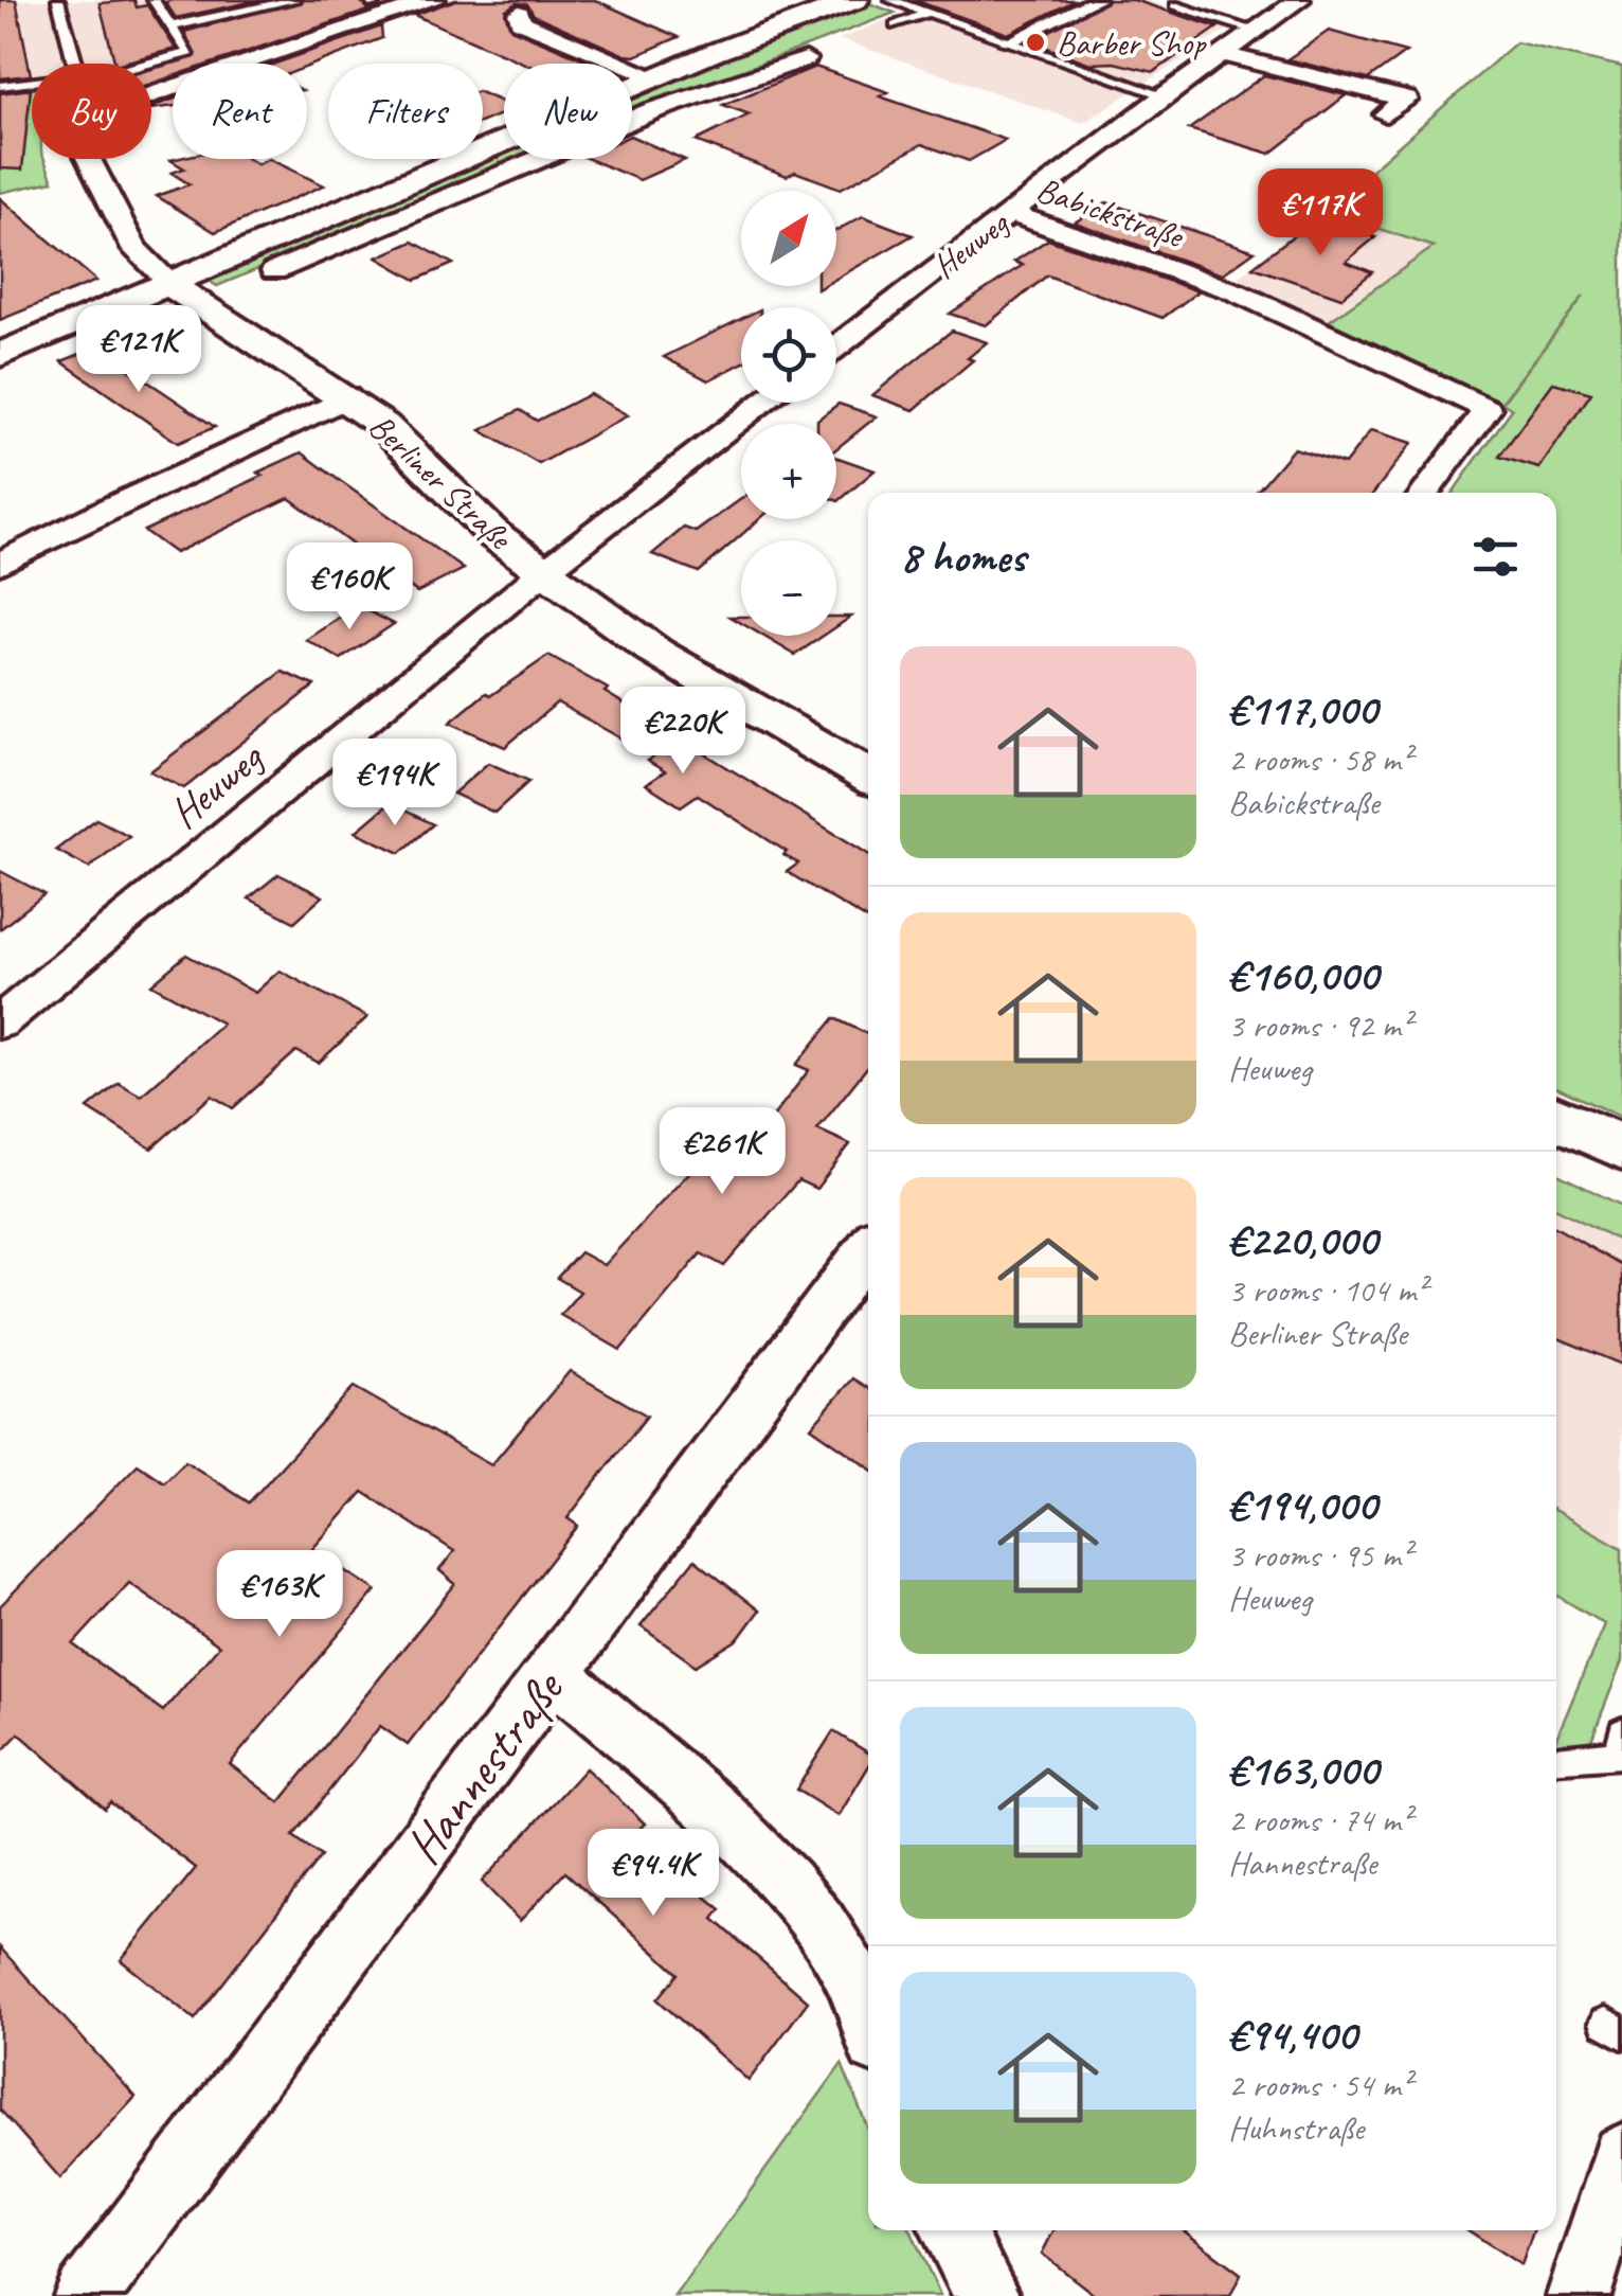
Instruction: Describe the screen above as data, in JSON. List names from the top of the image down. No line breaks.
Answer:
{"streets":{"street":["Babickstraße","Heuweg","Berliner Straße","Hannestraße"]},"crossings":[["Babickstraße","Heuweg"],["Heuweg","Berliner Straße"]],"places":["Barber Shop"],"north":"top right","page":{"chip":["Buy","Rent","Filters","New"],"price":["€117K","€121K","€160K","€220K","€194K","€261K","€163K","€94.4K"],"map_buttons":["+","−"],"heading":"8 homes","list":[{"name":"€117,000","note":"2 rooms · 58 m² · Babickstraße"},{"name":"€160,000","note":"3 rooms · 92 m² · Heuweg"},{"name":"€220,000","note":"3 rooms · 104 m² · Berliner Straße"},{"name":"€194,000","note":"3 rooms · 95 m² · Heuweg"},{"name":"€163,000","note":"2 rooms · 74 m² · Hannestraße"},{"name":"€94,400","note":"2 rooms · 54 m² · Huhnstraße"}]}}
